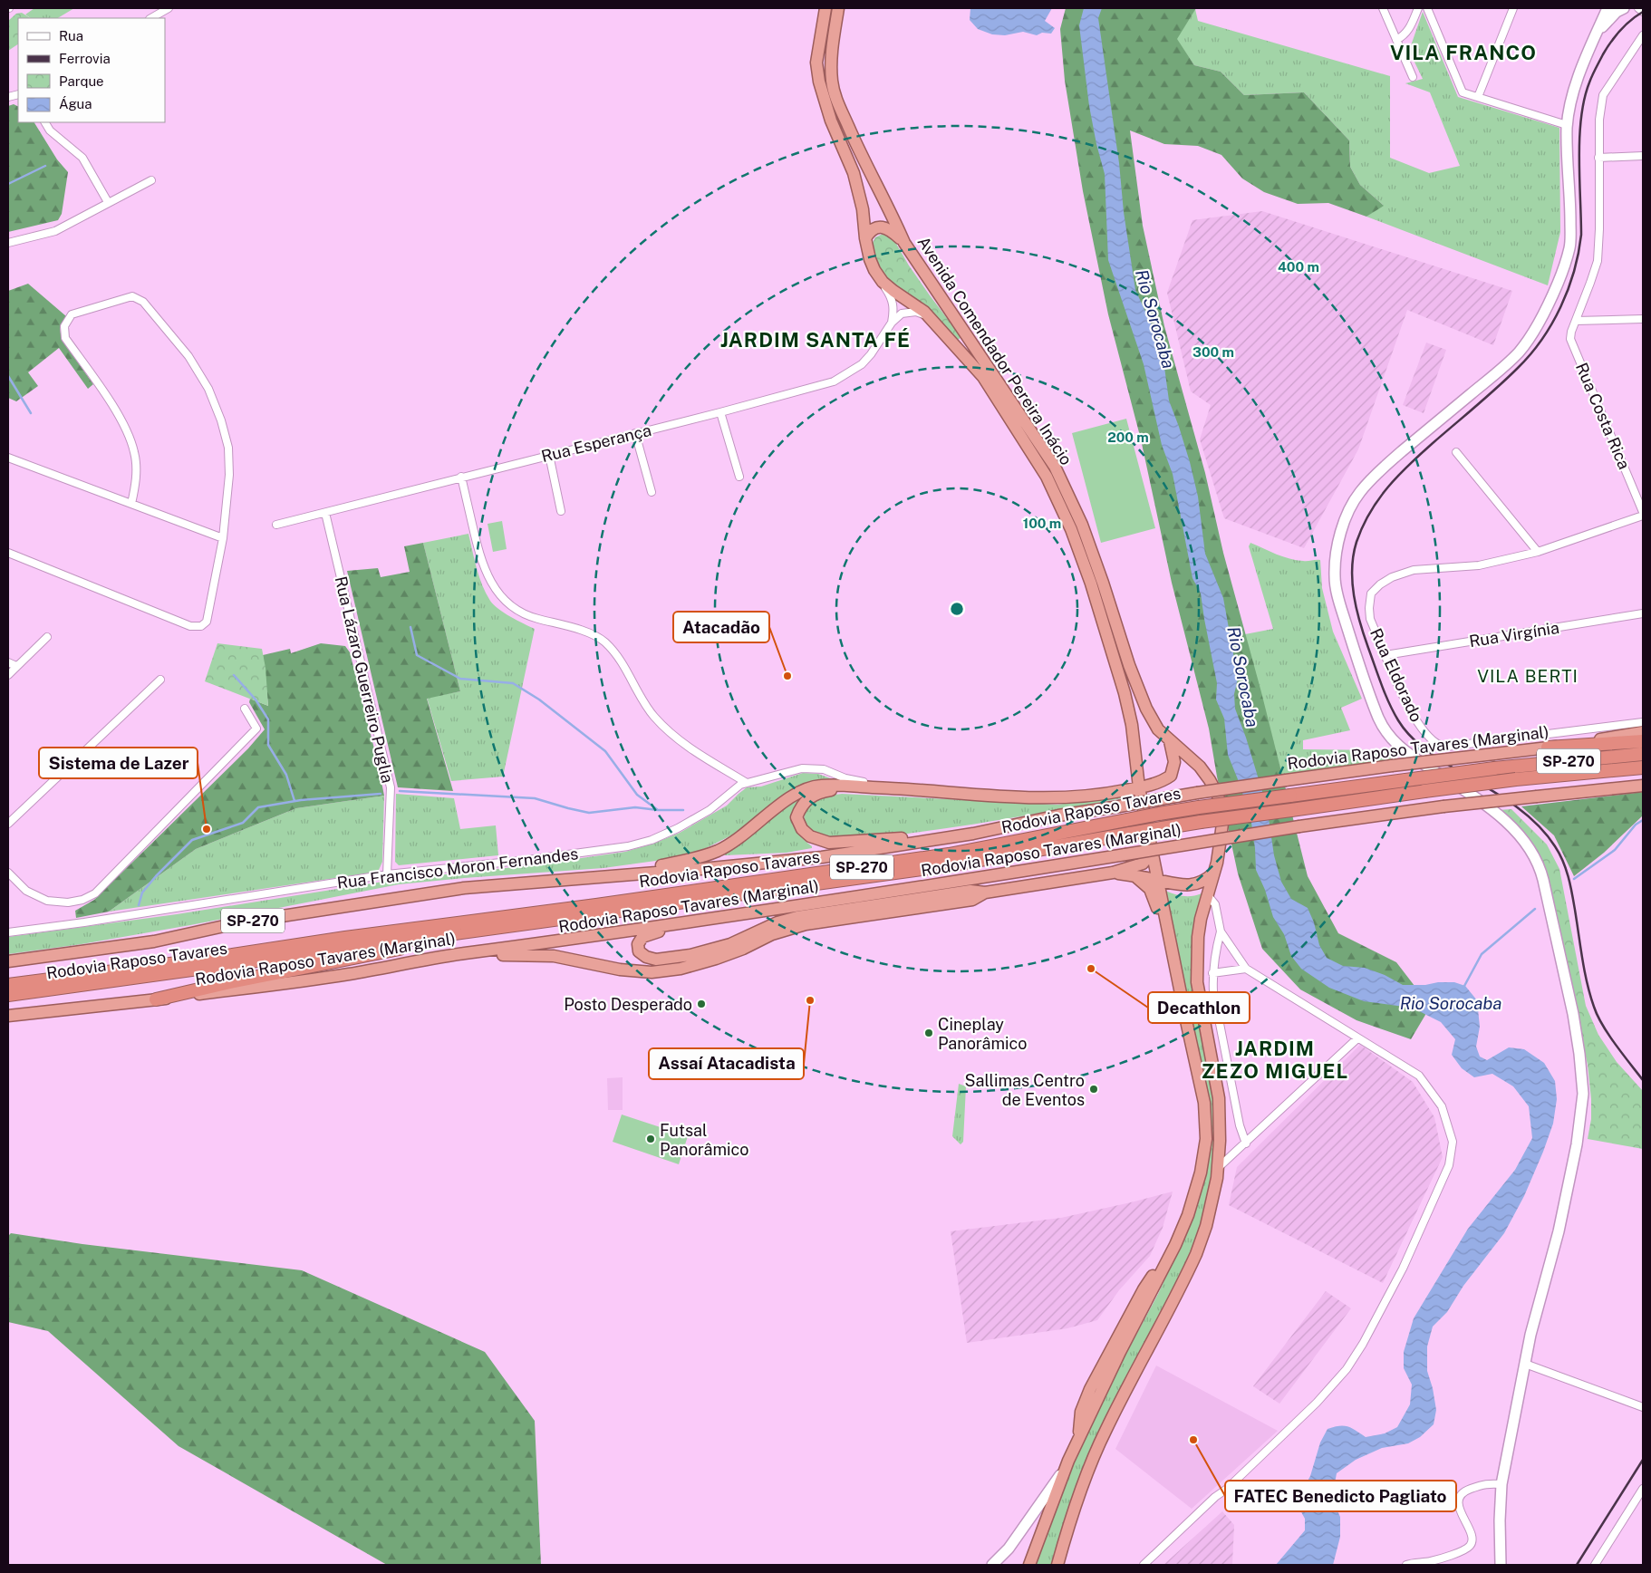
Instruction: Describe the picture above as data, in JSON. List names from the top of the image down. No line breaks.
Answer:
{"streets":{"highway":["Avenida Comendador Pereira Inácio","Rodovia Raposo Tavares (Marginal)","SP-270","Rodovia Raposo Tavares"],"street":["Rua Costa Rica","Rua Esperança","Rua Virgínia","Rua Eldorado","Rua Lázaro Guerreiro Puglia","Rua Francisco Moron Fernandes"]},"crossings":[["Avenida Comendador Pereira Inácio","Rua Esperança"],["Rua Esperança","Rua Lázaro Guerreiro Puglia"],["Rua Virgínia","Rua Eldorado"],["Rua Lázaro Guerreiro Puglia","Rua Francisco Moron Fernandes"],["Rodovia Raposo Tavares (Marginal)","Rodovia Raposo Tavares"]],"districts":["VILA FRANCO","JARDIM SANTA FÉ","VILA BERTI","JARDIM ZEZO MIGUEL"],"water":["Rio Sorocaba"],"places":["Atacadão","Sistema de Lazer","Decathlon","Assaí Atacadista","Posto Desperado","Cineplay Panorâmico","Sallimas Centro de Eventos","Futsal Panorâmico","FATEC Benedicto Pagliato"],"legend":["Rua","Ferrovia","Parque","Água"],"rings":["400 m","300 m","200 m","100 m"]}
